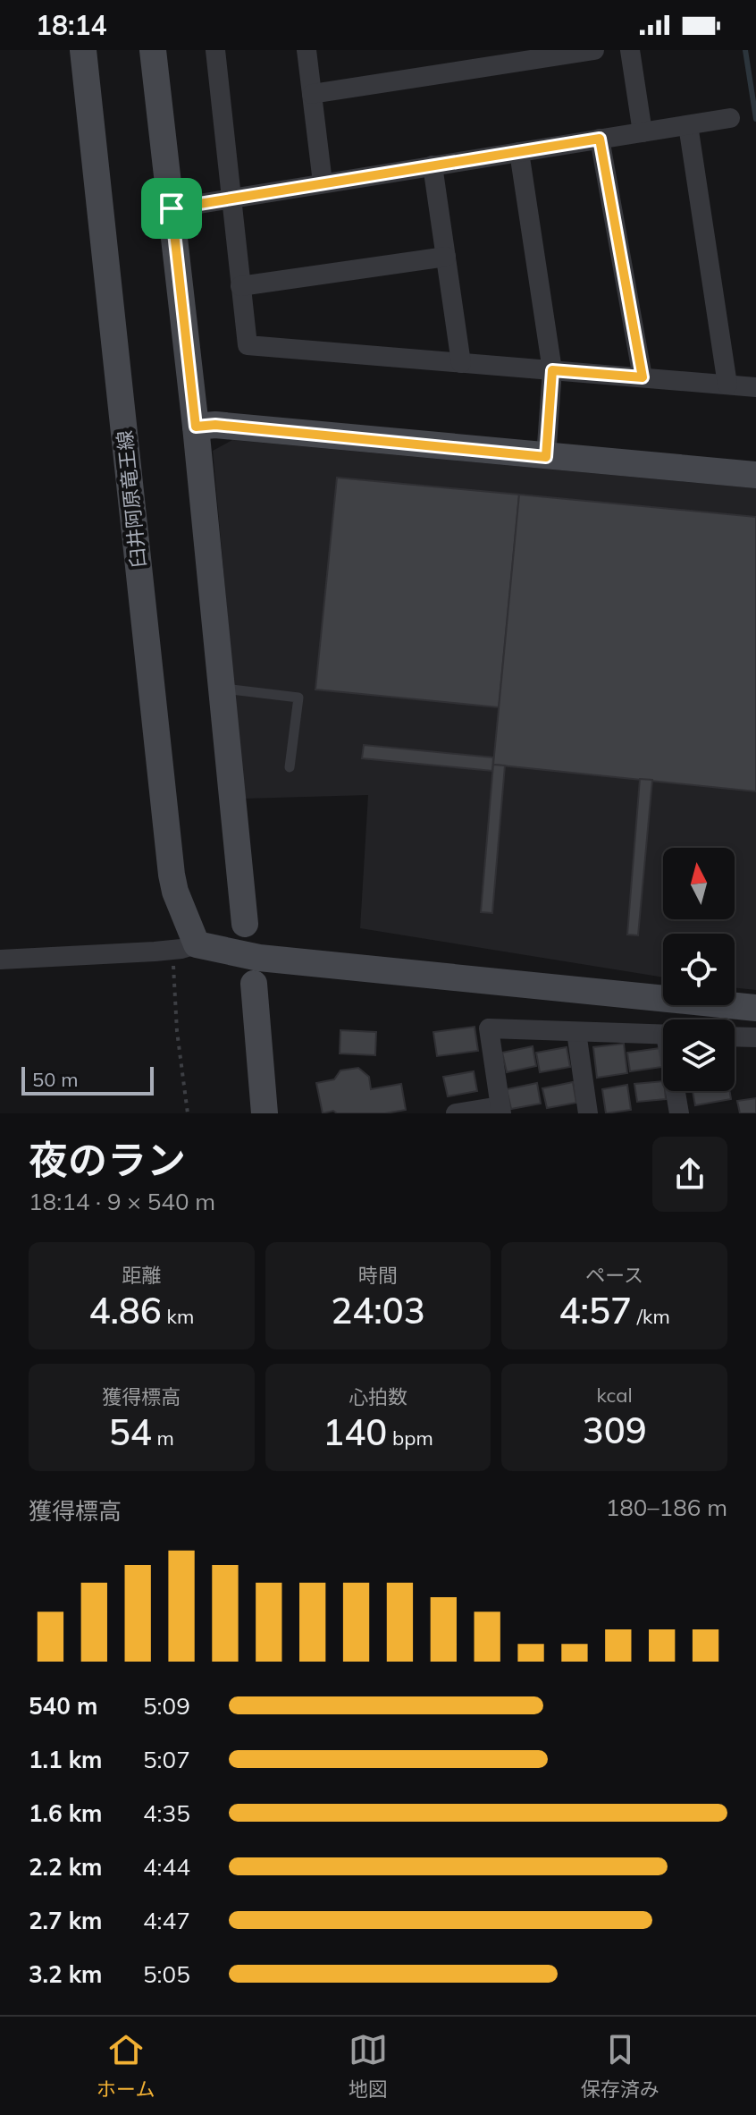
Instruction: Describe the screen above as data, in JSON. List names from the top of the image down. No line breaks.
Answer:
{"streets":{"street":["臼井阿原竜王線"]},"scale_bar":"50 m","north":"top","page":{"status":"18:14","scale":"50 m","heading":["夜のラン","18:14 · 9 × 540 m"],"stats":[["距離","4.86 km"],["時間","24:03"],["ペース","4:57 /km"],["獲得標高","54 m"],["心拍数","140 bpm"],["kcal","309"]],"chart":["獲得標高","180–186 m"],"list":[{"name":"540 m","note":"5:09"},{"name":"1.1 km","note":"5:07"},{"name":"1.6 km","note":"4:35"},{"name":"2.2 km","note":"4:44"},{"name":"2.7 km","note":"4:47"},{"name":"3.2 km","note":"5:05"}],"tabs":["ホーム","地図","保存済み"]}}
